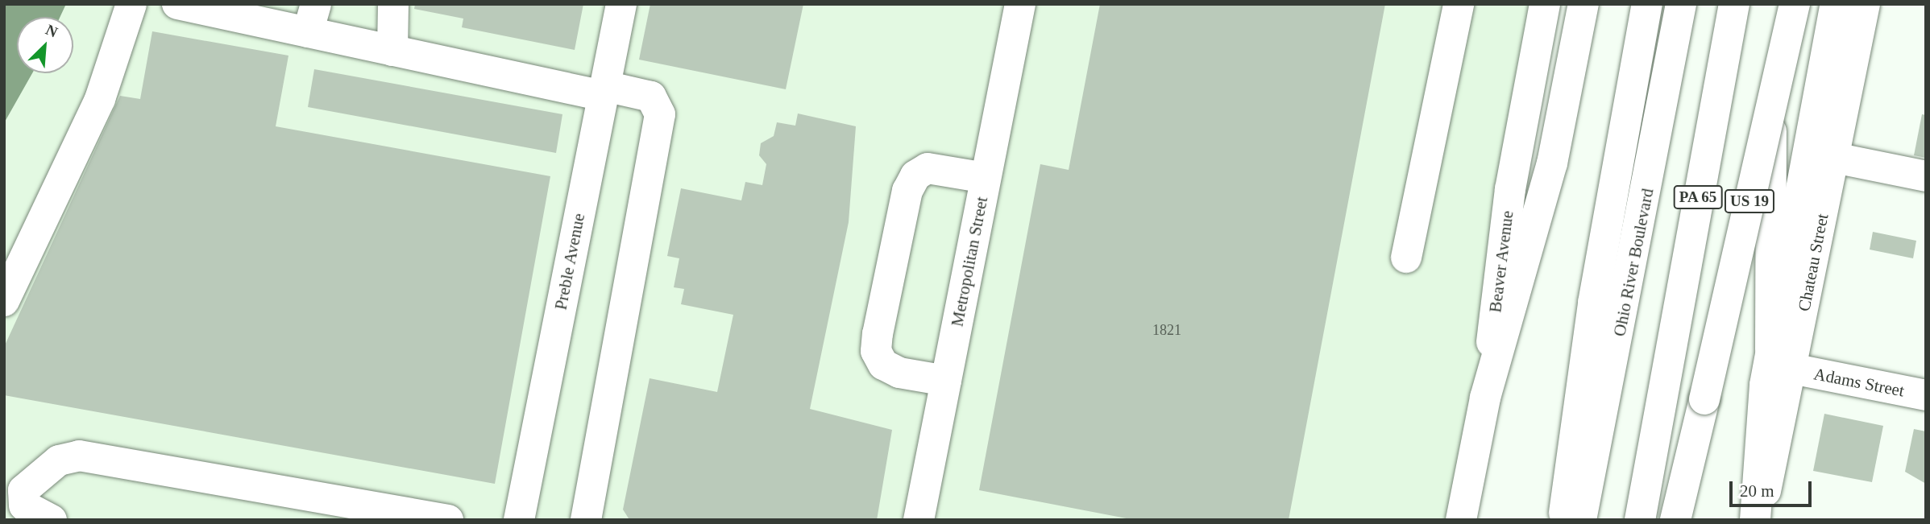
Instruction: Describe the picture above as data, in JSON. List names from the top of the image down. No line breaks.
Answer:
{"streets":{"main road":["PA 65","US 19","Preble Avenue","Metropolitan Street","Beaver Avenue","Ohio River Boulevard","Chateau Street","Adams Street"]},"crossings":[["Chateau Street","Adams Street"]],"house_numbers":["1821"],"scale_bar":"20 m","north":"top right"}
